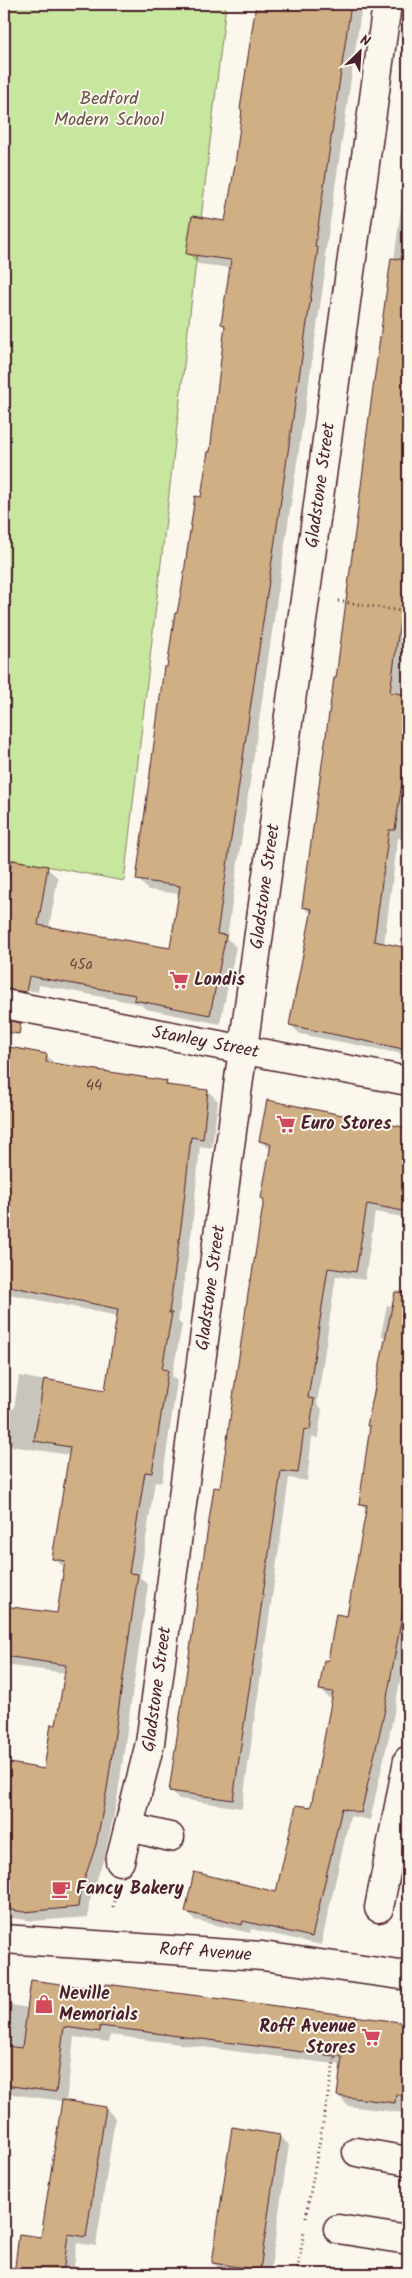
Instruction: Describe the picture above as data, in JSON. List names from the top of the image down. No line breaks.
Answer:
{"streets":{"street":["Gladstone Street","Stanley Street","Roff Avenue"]},"crossings":[["Gladstone Street","Stanley Street"]],"parks":["Bedford Modern School"],"places":{"supermarket":["Londis","Euro Stores","Roff Avenue Stores"],"cafe":["Fancy Bakery"],"shop":["Neville Memorials"]},"house_numbers":["45a","44"],"north":"top right"}
